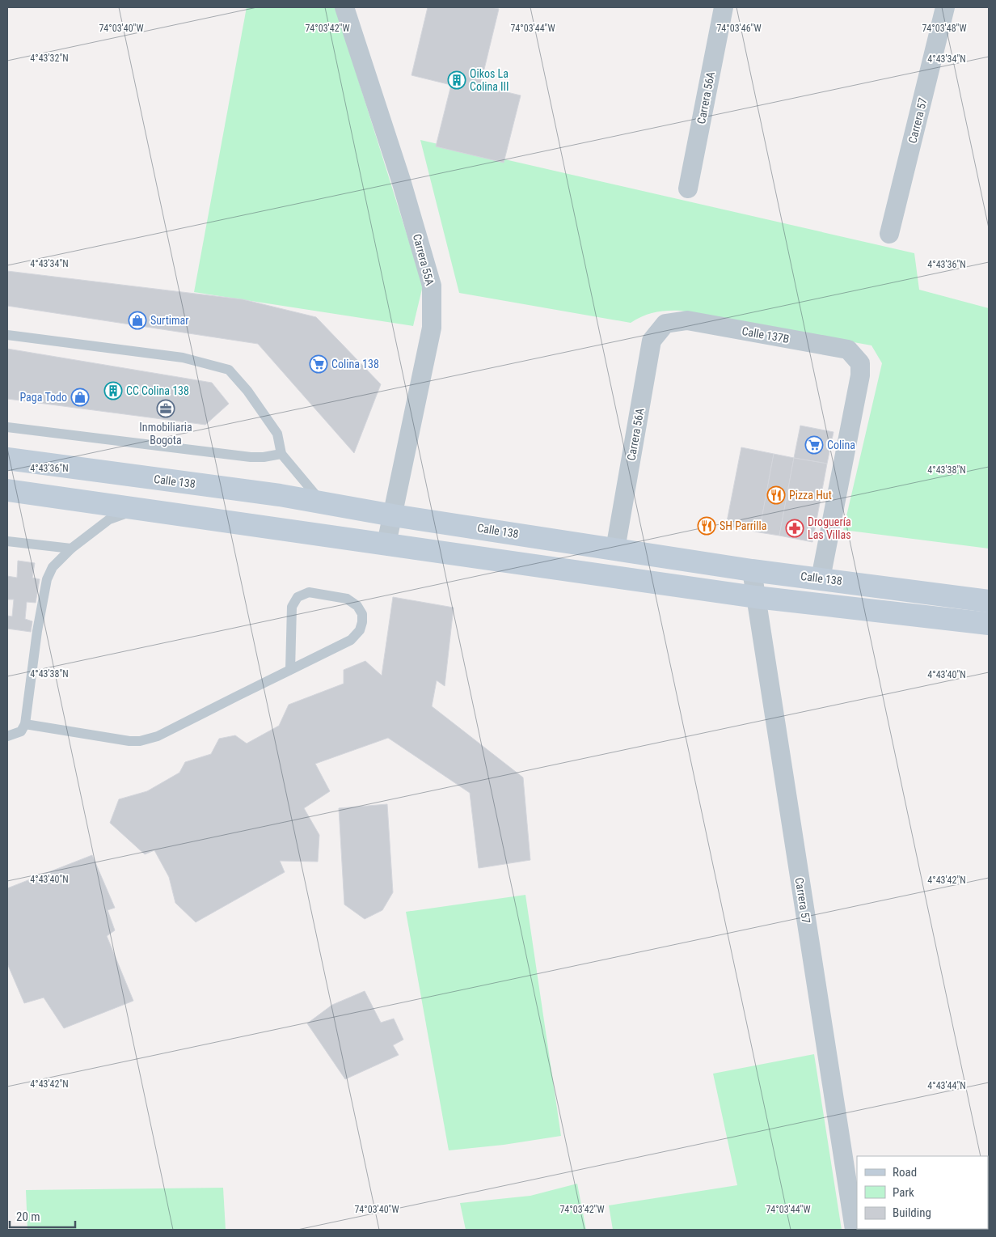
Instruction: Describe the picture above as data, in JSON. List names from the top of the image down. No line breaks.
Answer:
{"streets":{"main road":["Calle 138"],"street":["Carrera 56A","Carrera 57","Carrera 55A","Calle 137B"]},"crossings":[["Carrera 56A","Calle 137B"],["Carrera 56A","Calle 138"],["Carrera 57","Calle 138"],["Carrera 55A","Calle 138"],["Calle 137B","Calle 138"]],"places":{"building":["Oikos La Colina III","CC Colina 138"],"shop":["Surtimar","Paga Todo"],"supermarket":["Colina 138","Colina"],"office":["Inmobiliaria Bogota"],"restaurant":["Pizza Hut","SH Parrilla"],"pharmacy":["Droguería Las Villas"]},"legend":["Road","Park","Building"],"scale_bar":"20 m","coordinates":["74°03'40\"W","74°03'42\"W","74°03'44\"W","74°03'46\"W","74°03'48\"W","4°43'32\"N","4°43'34\"N","4°43'36\"N","4°43'38\"N","4°43'40\"N","4°43'42\"N","4°43'44\"N"]}
